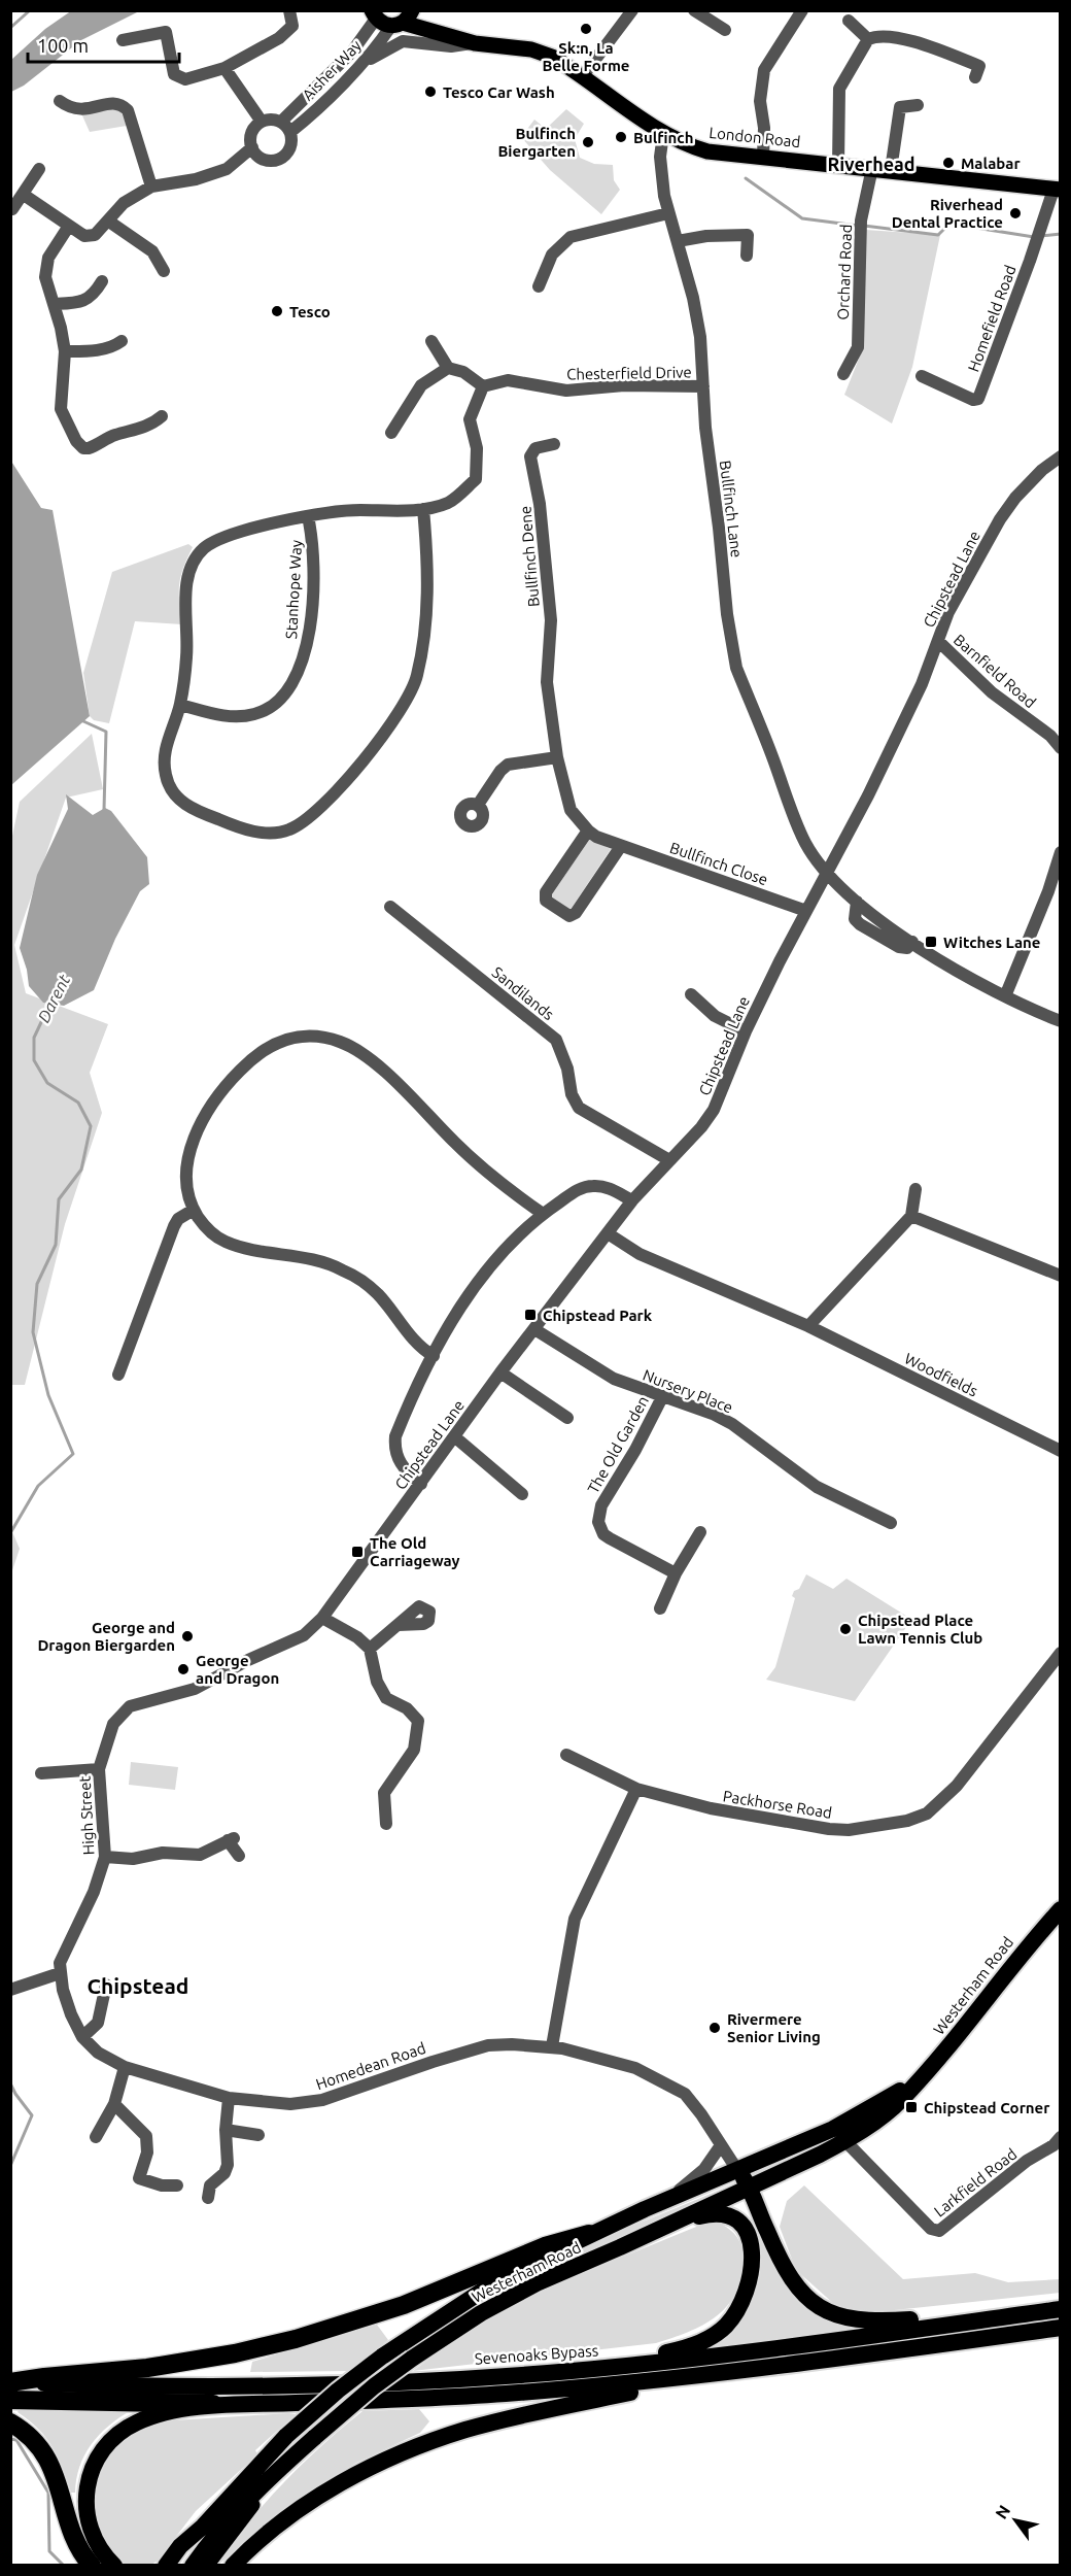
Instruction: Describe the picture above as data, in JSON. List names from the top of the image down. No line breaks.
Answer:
{"streets":{"highway":["Westerham Road","Sevenoaks Bypass"],"main road":["London Road"],"street":["Aisher Way","Orchard Road","Homefield Road","Chesterfield Drive","Bullfinch Lane","Bullfinch Dene","Chipstead Lane","Stanhope Way","Barnfield Road","Bullfinch Close","Sandilands","Woodfields","Nursery Place","The Old Garden","Packhorse Road","High Street","Homedean Road","Larkfield Road"]},"crossings":[["Aisher Way","London Road"],["London Road","Orchard Road"],["London Road","Homefield Road"],["London Road","Bullfinch Lane"],["Chesterfield Drive","Bullfinch Lane"],["Bullfinch Lane","Chipstead Lane"],["Bullfinch Dene","Bullfinch Close"],["Chipstead Lane","Barnfield Road"],["Chipstead Lane","Bullfinch Close"],["Chipstead Lane","Sandilands"],["Chipstead Lane","Woodfields"],["Chipstead Lane","Nursery Place"],["Chipstead Lane","High Street"],["Nursery Place","The Old Garden"],["High Street","Homedean Road"],["Westerham Road","Larkfield Road"]],"districts":["Riverhead","Chipstead"],"water":["Darent"],"places":{"other":["Sk:n, La Belle Forme","Tesco Car Wash","Bulfinch","Bulfinch Biergarten","Malabar","Riverhead Dental Practice","Tesco","Chipstead Place Lawn Tennis Club","George and Dragon Biergarden","George and Dragon","Rivermere Senior Living"],"transit":["Witches Lane","Chipstead Park","The Old Carriageway","Chipstead Corner"]},"scale_bar":"100 m","north":"top left"}
